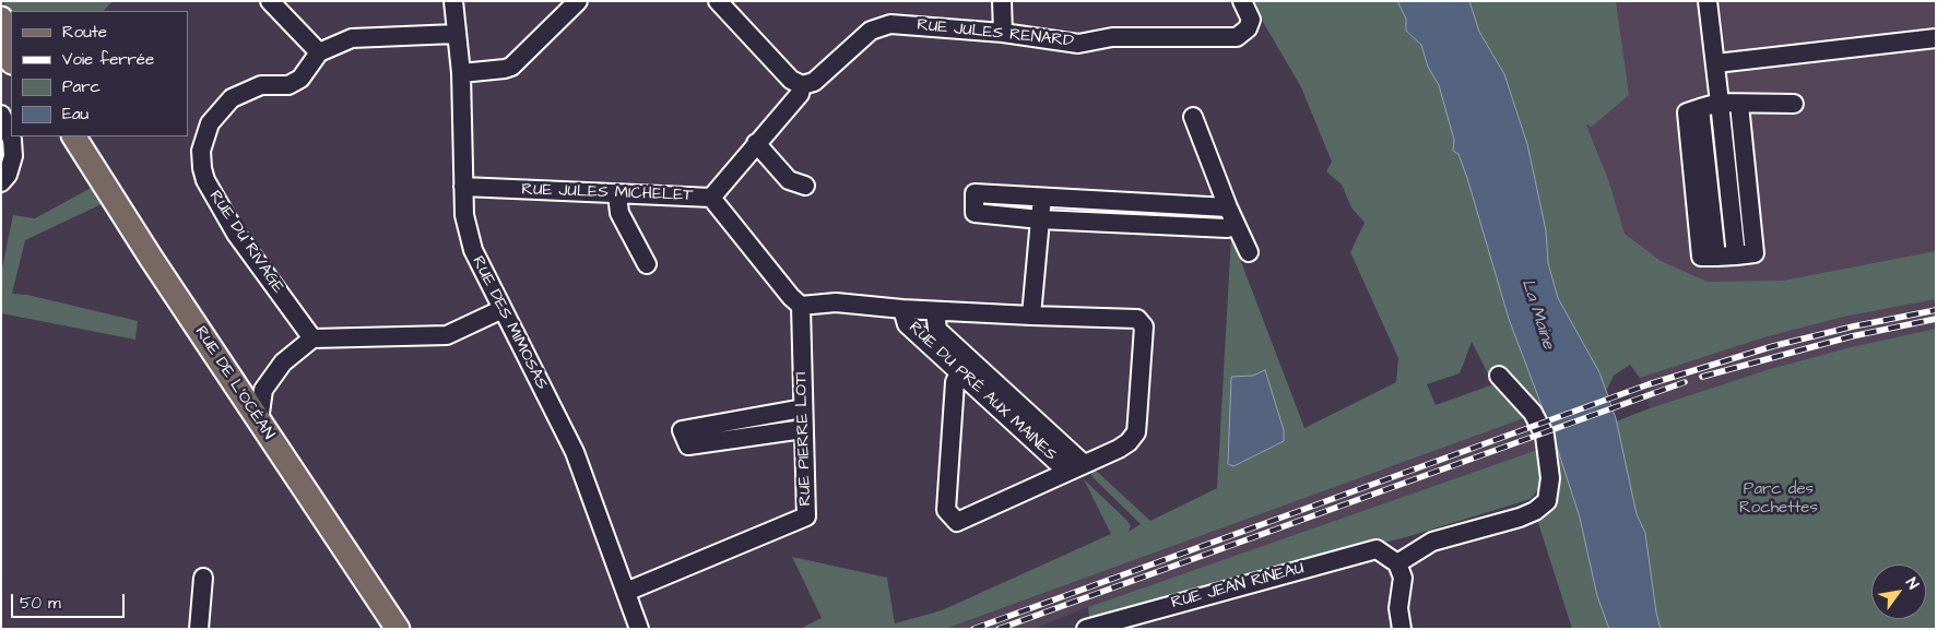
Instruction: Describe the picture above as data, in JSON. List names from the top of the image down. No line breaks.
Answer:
{"streets":{"main road":["RUE DE L'OCÉAN"],"street":["RUE JULES RENARD","RUE JULES MICHELET","RUE DU RIVAGE","RUE DES MIMOSAS","RUE DU PRÉ AUX MAINES","RUE PIERRE LOTI","RUE JEAN RINEAU"]},"crossings":[["RUE JULES RENARD","RUE JULES MICHELET"],["RUE JULES MICHELET","RUE DES MIMOSAS"],["RUE DES MIMOSAS","RUE PIERRE LOTI"]],"water":["La Maine"],"parks":["Parc des Rochettes"],"legend":["Route","Voie ferrée","Parc","Eau"],"scale_bar":"50 m","north":"top right"}
